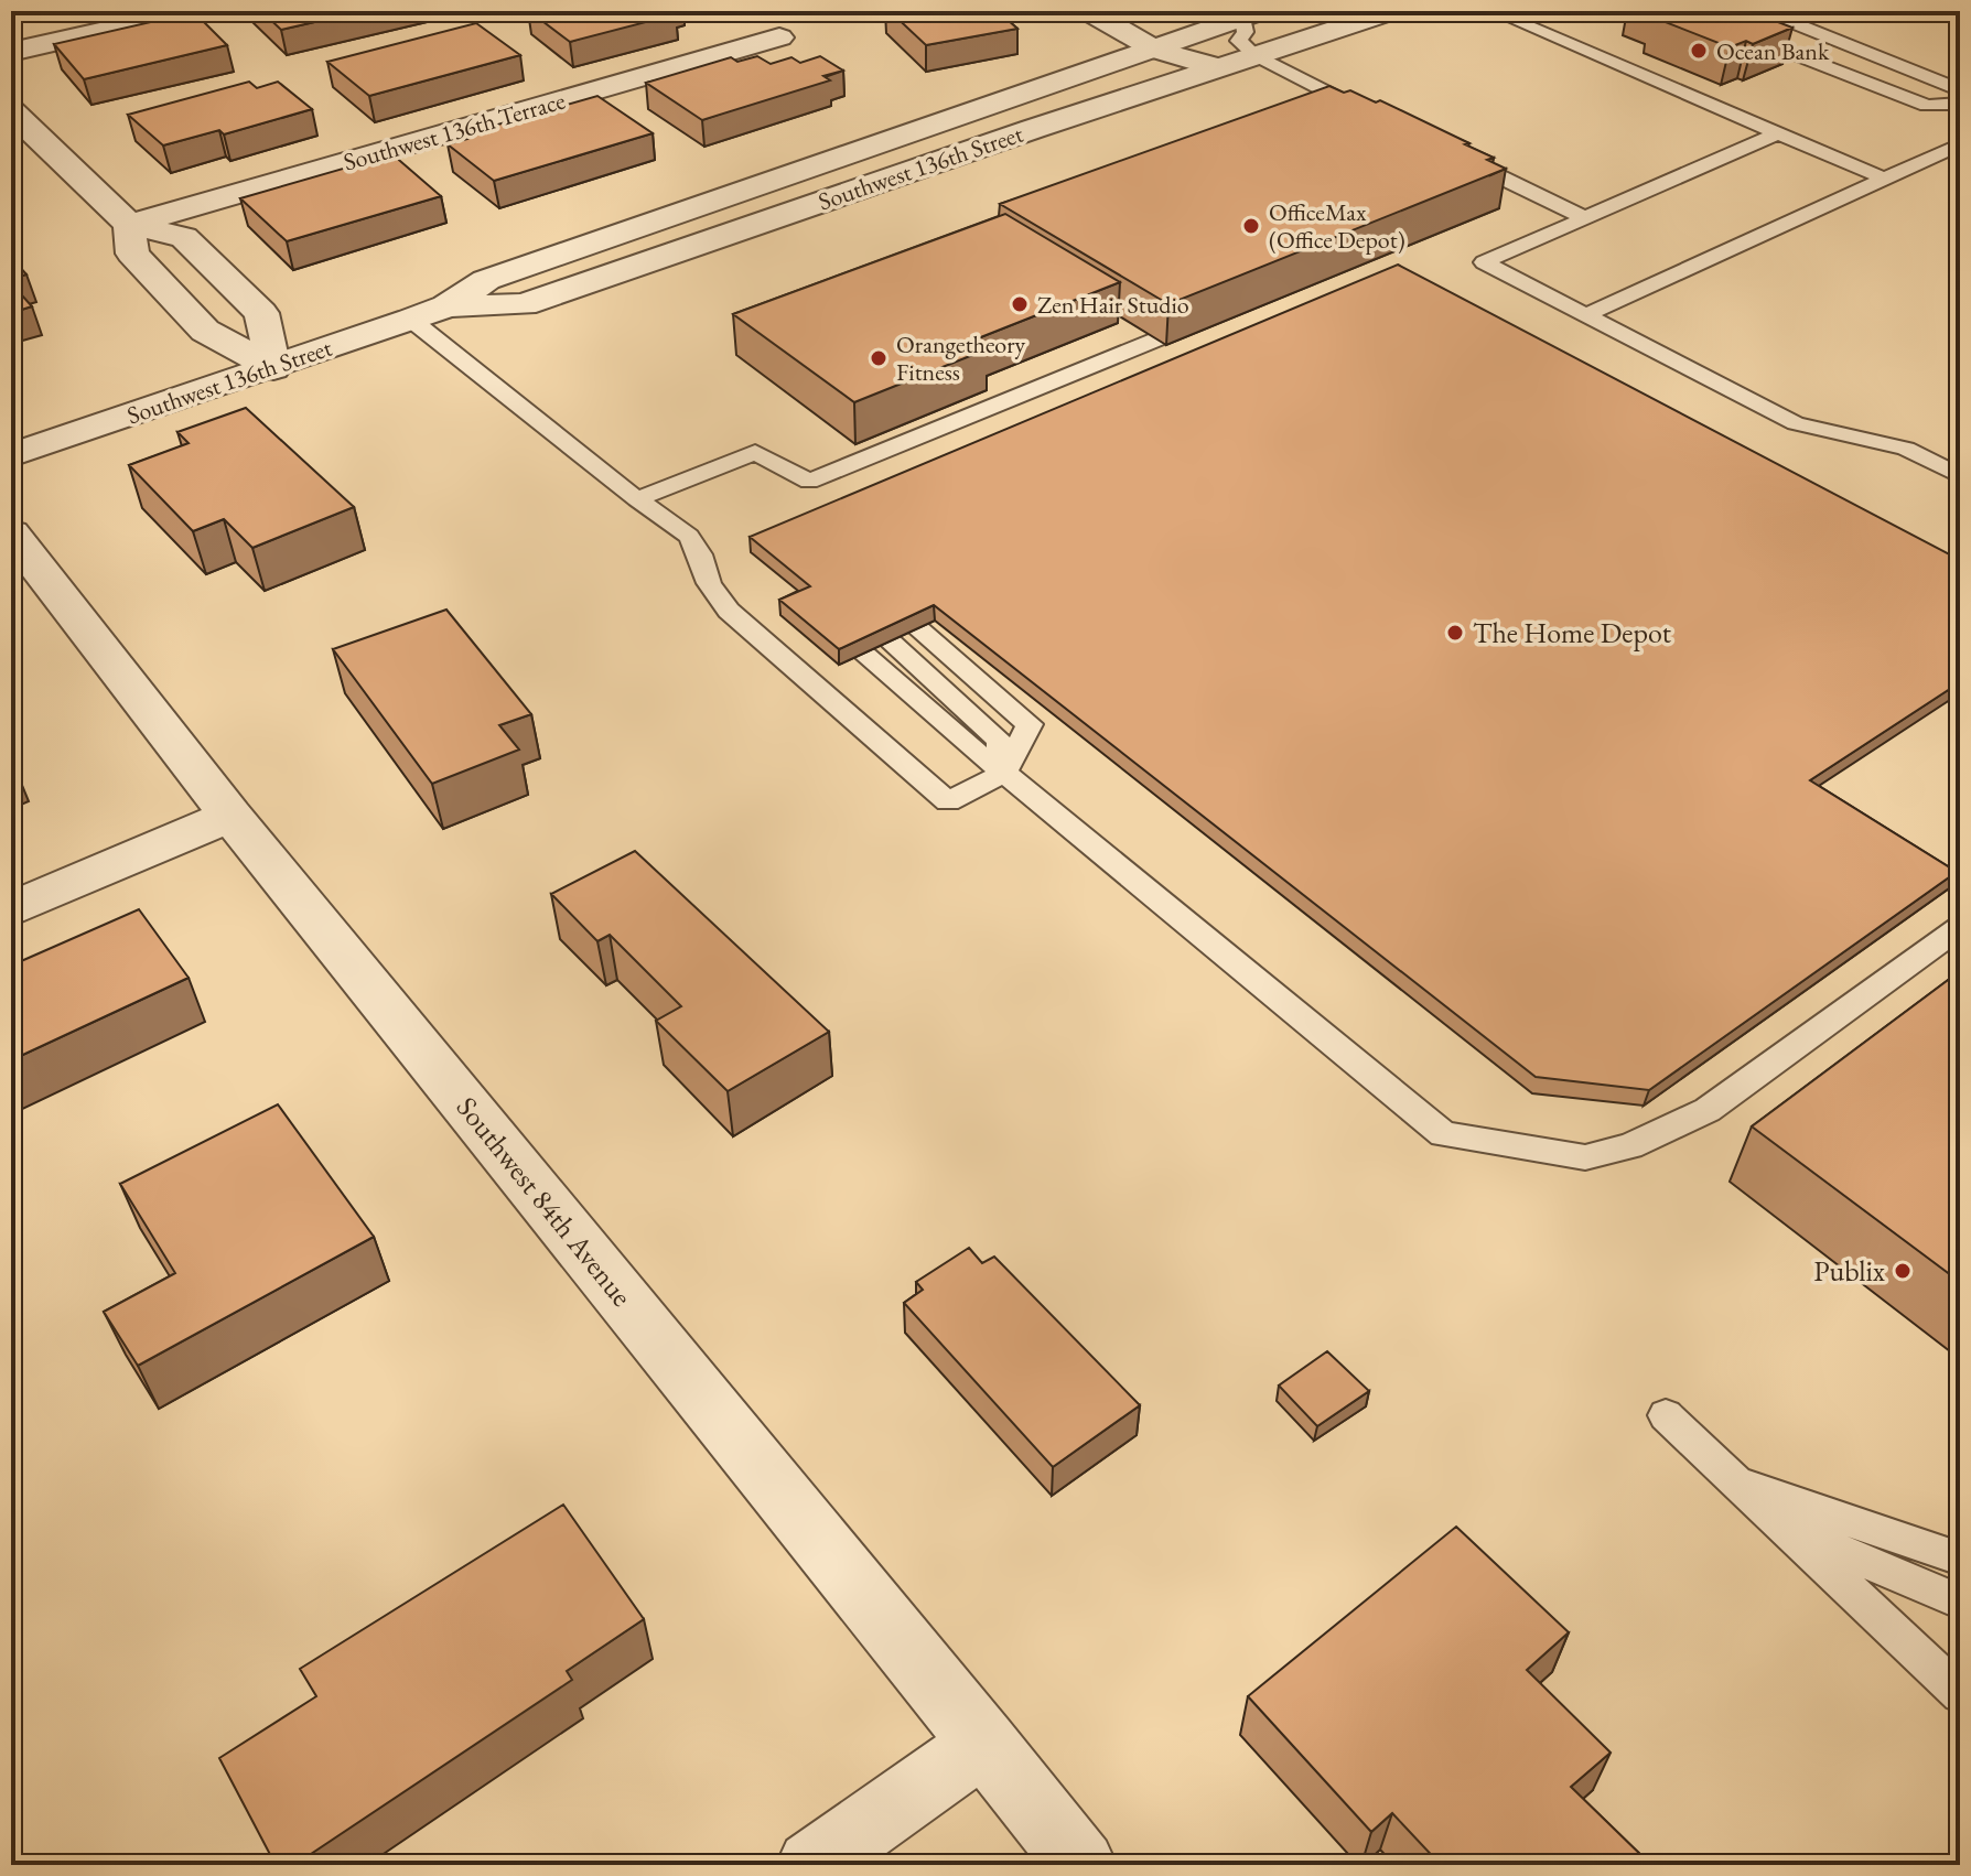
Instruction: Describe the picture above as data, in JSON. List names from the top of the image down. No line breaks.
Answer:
{"streets":{"street":["Southwest 136th Terrace","Southwest 136th Street","Southwest 84th Avenue"]},"places":["Ocean Bank","OfficeMax (Office Depot)","Zen Hair Studio","Orangetheory Fitness","The Home Depot","Publix"]}
